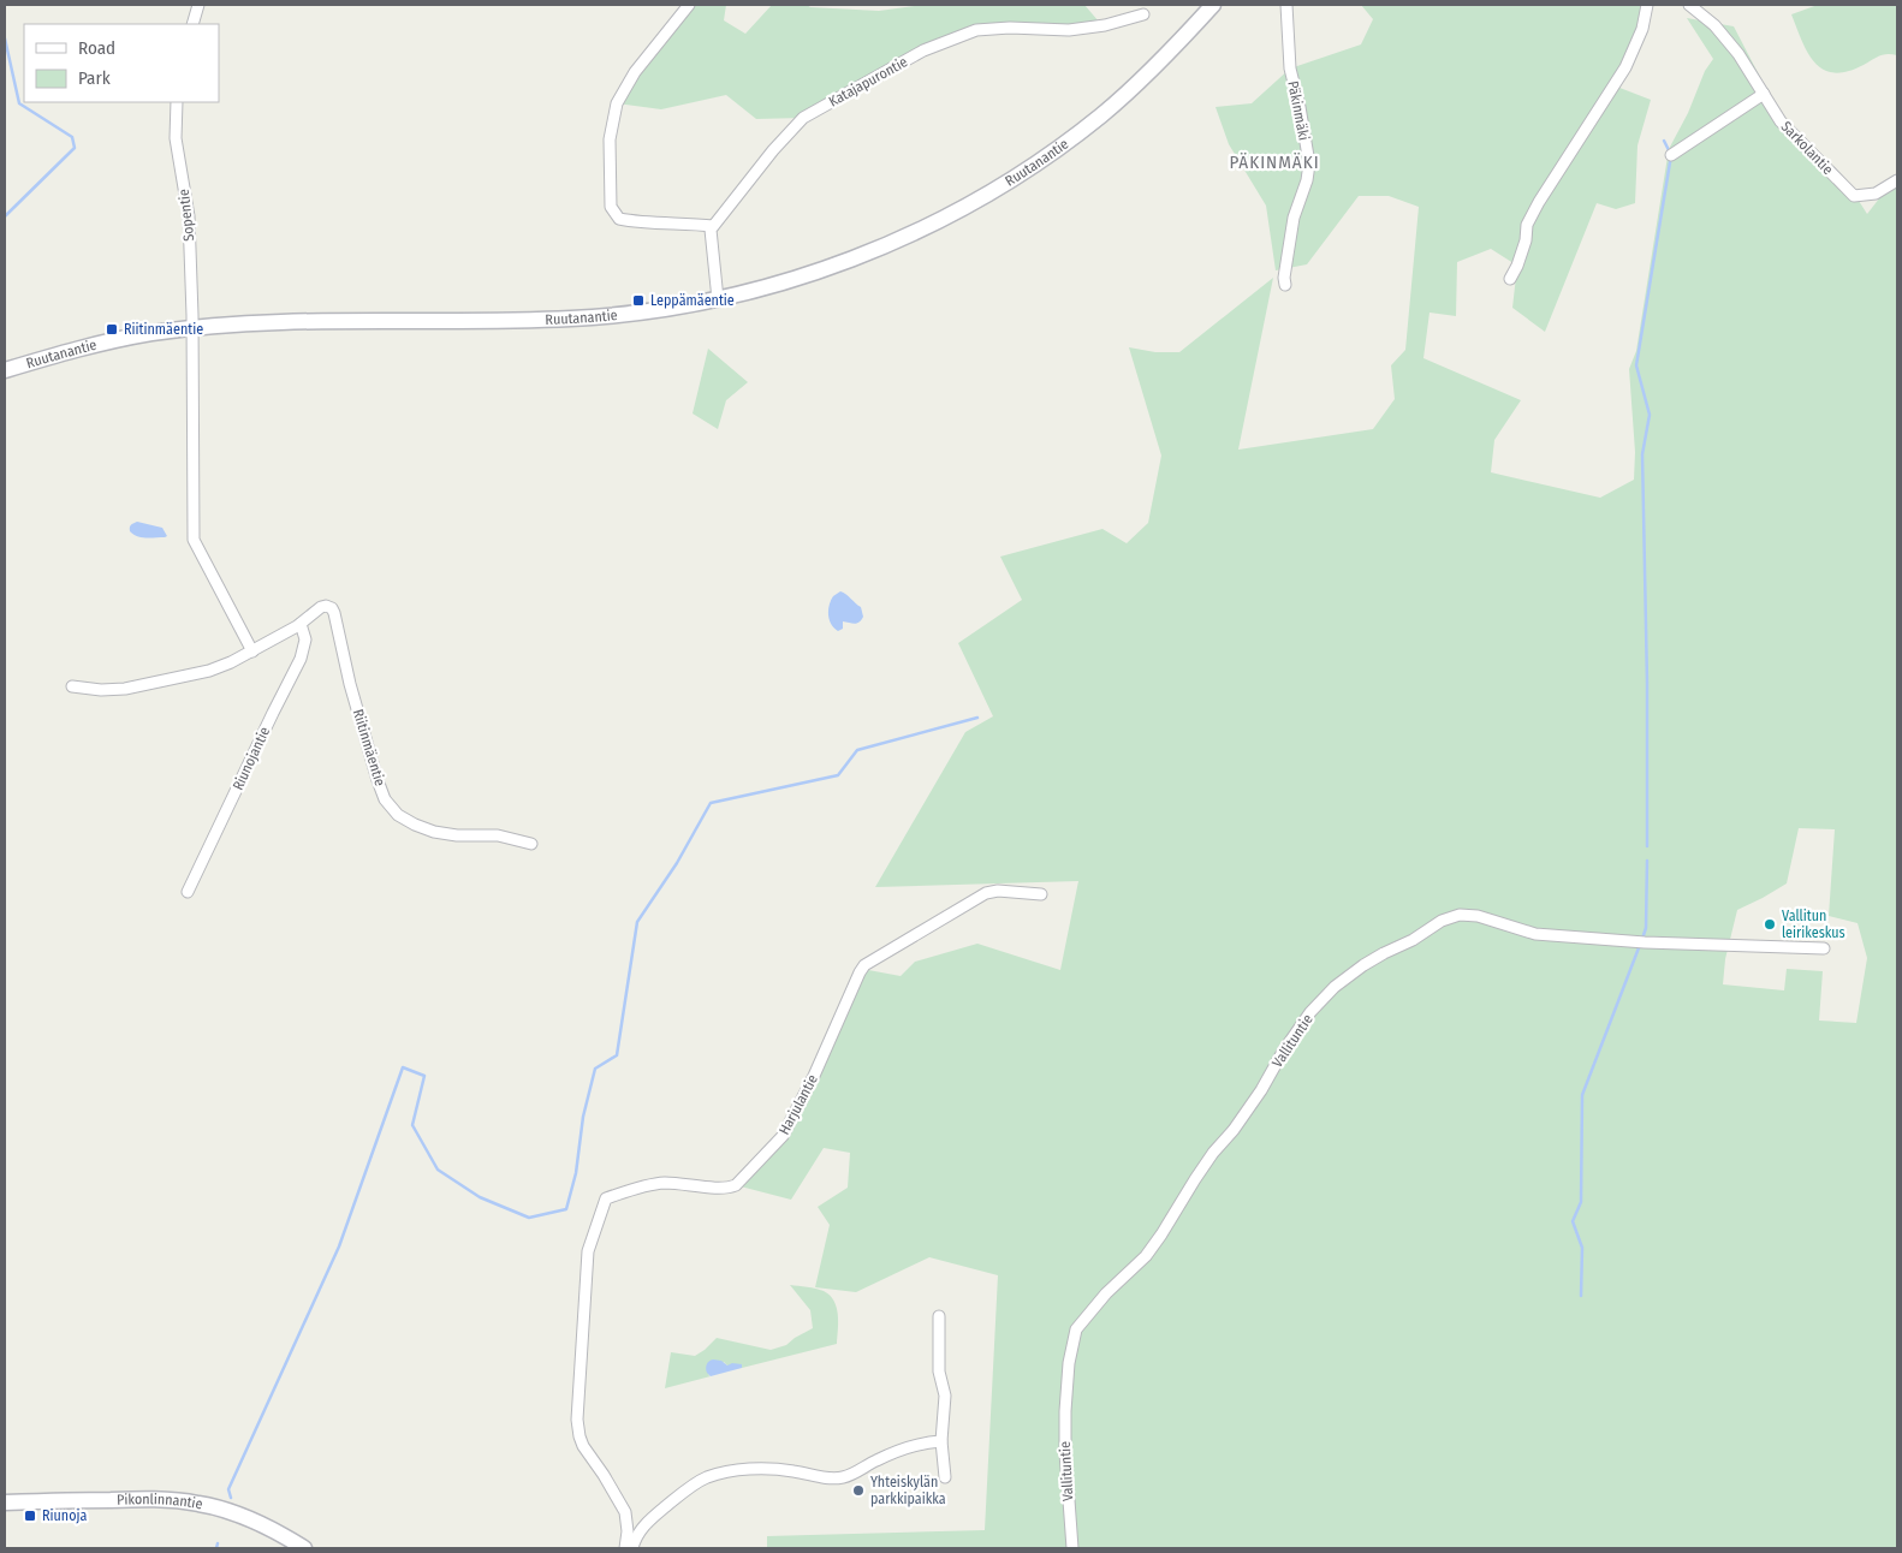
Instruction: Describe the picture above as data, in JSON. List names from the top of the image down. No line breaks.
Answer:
{"streets":{"street":["Katajapurontie","Päkinmäki","Sarkolantie","Ruutanantie","Sopentie","Riitinmäentie","Riunojantie","Vallituntie","Harjulantie","Pikonlinnantie"]},"crossings":[["Ruutanantie","Sopentie"],["Riitinmäentie","Riunojantie"]],"districts":["PÄKINMÄKI"],"places":{"transit":["Leppämäentie","Riitinmäentie","Riunoja"],"other":["Vallitun leirikeskus","Yhteiskylän parkkipaikka"]},"legend":["Road","Park"]}
